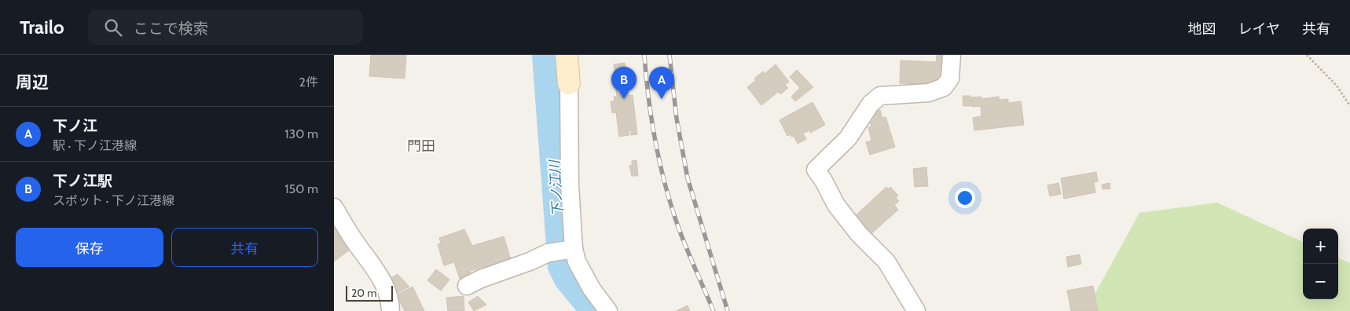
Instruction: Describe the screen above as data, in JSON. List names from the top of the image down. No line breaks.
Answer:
{"districts":["門田"],"water":["下ノ江川"],"scale_bar":"20 m","page":{"header":"Trailo","search":"ここで検索","nav":["地図","レイヤ","共有"],"heading":["周辺","2件"],"pins":["A","B"],"list":[{"mark":"A","name":"下ノ江","note":"駅 · 下ノ江港線","value":"130 m"},{"mark":"B","name":"下ノ江駅","note":"スポット · 下ノ江港線","value":"150 m"}],"buttons":["保存","共有"],"map_buttons":["+","−"],"scale":"20 m"}}
